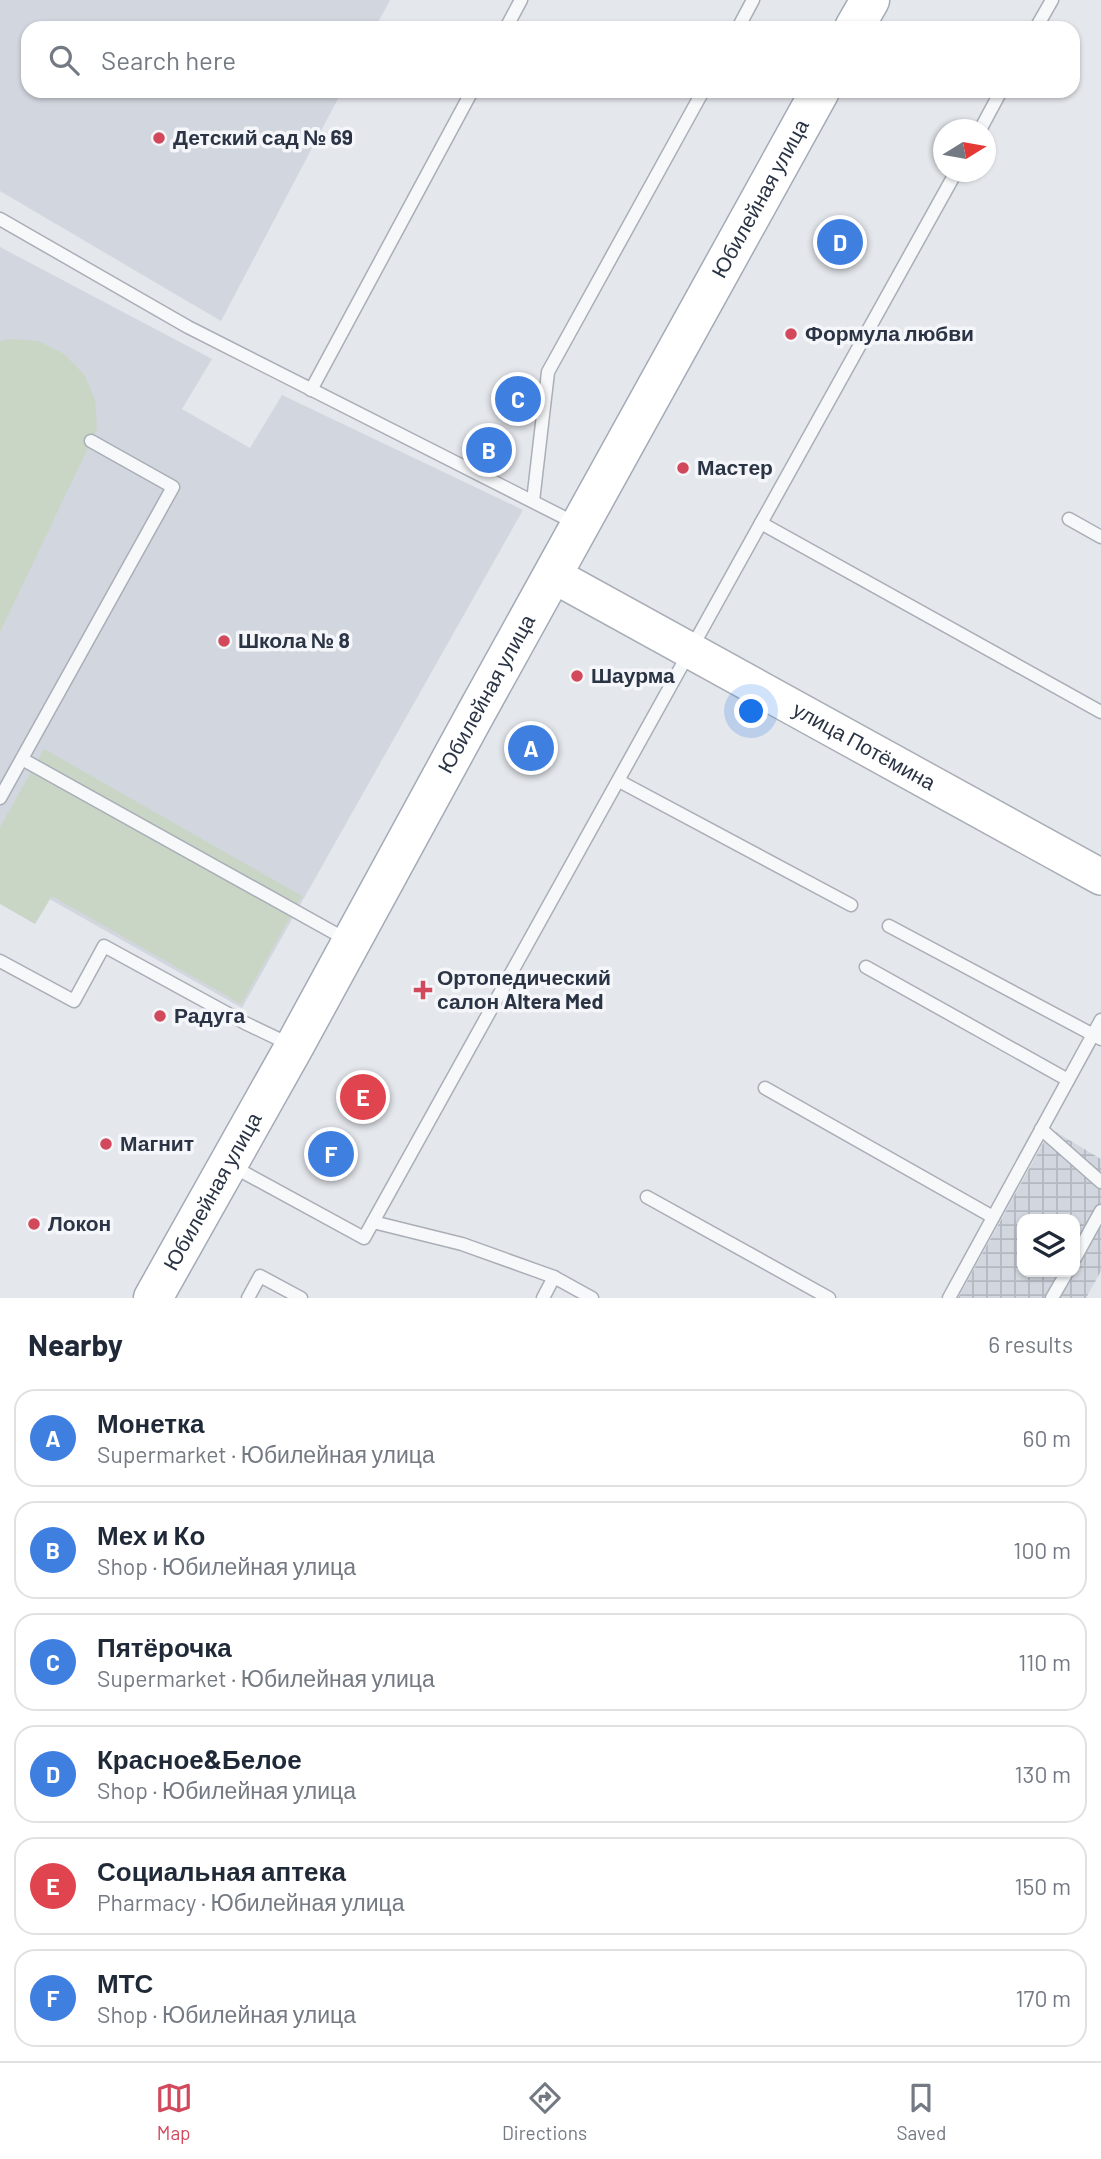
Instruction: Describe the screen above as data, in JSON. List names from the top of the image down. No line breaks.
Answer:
{"streets":{"main road":["Юбилейная улица"],"street":["улица Потёмина"]},"crossings":[["Юбилейная улица","улица Потёмина"]],"places":{"other":["Детский сад № 69","Формула любви","Мастер","Школа № 8","Шаурма","Радуга","Магнит","Локон"],"health":["Ортопедический салон Altera Med"]},"north":"right","page":{"search":"Search here","pins":["D","C","B","A","E","F"],"heading":["Nearby","6 results"],"list":[{"mark":"A","name":"Монетка","note":"Supermarket · Юбилейная улица","value":"60 m"},{"mark":"B","name":"Мех и Ко","note":"Shop · Юбилейная улица","value":"100 m"},{"mark":"C","name":"Пятёрочка","note":"Supermarket · Юбилейная улица","value":"110 m"},{"mark":"D","name":"Красное&Белое","note":"Shop · Юбилейная улица","value":"130 m"},{"mark":"E","name":"Социальная аптека","note":"Pharmacy · Юбилейная улица","value":"150 m"},{"mark":"F","name":"МТС","note":"Shop · Юбилейная улица","value":"170 m"}],"nav":["Map","Directions","Saved"]}}
